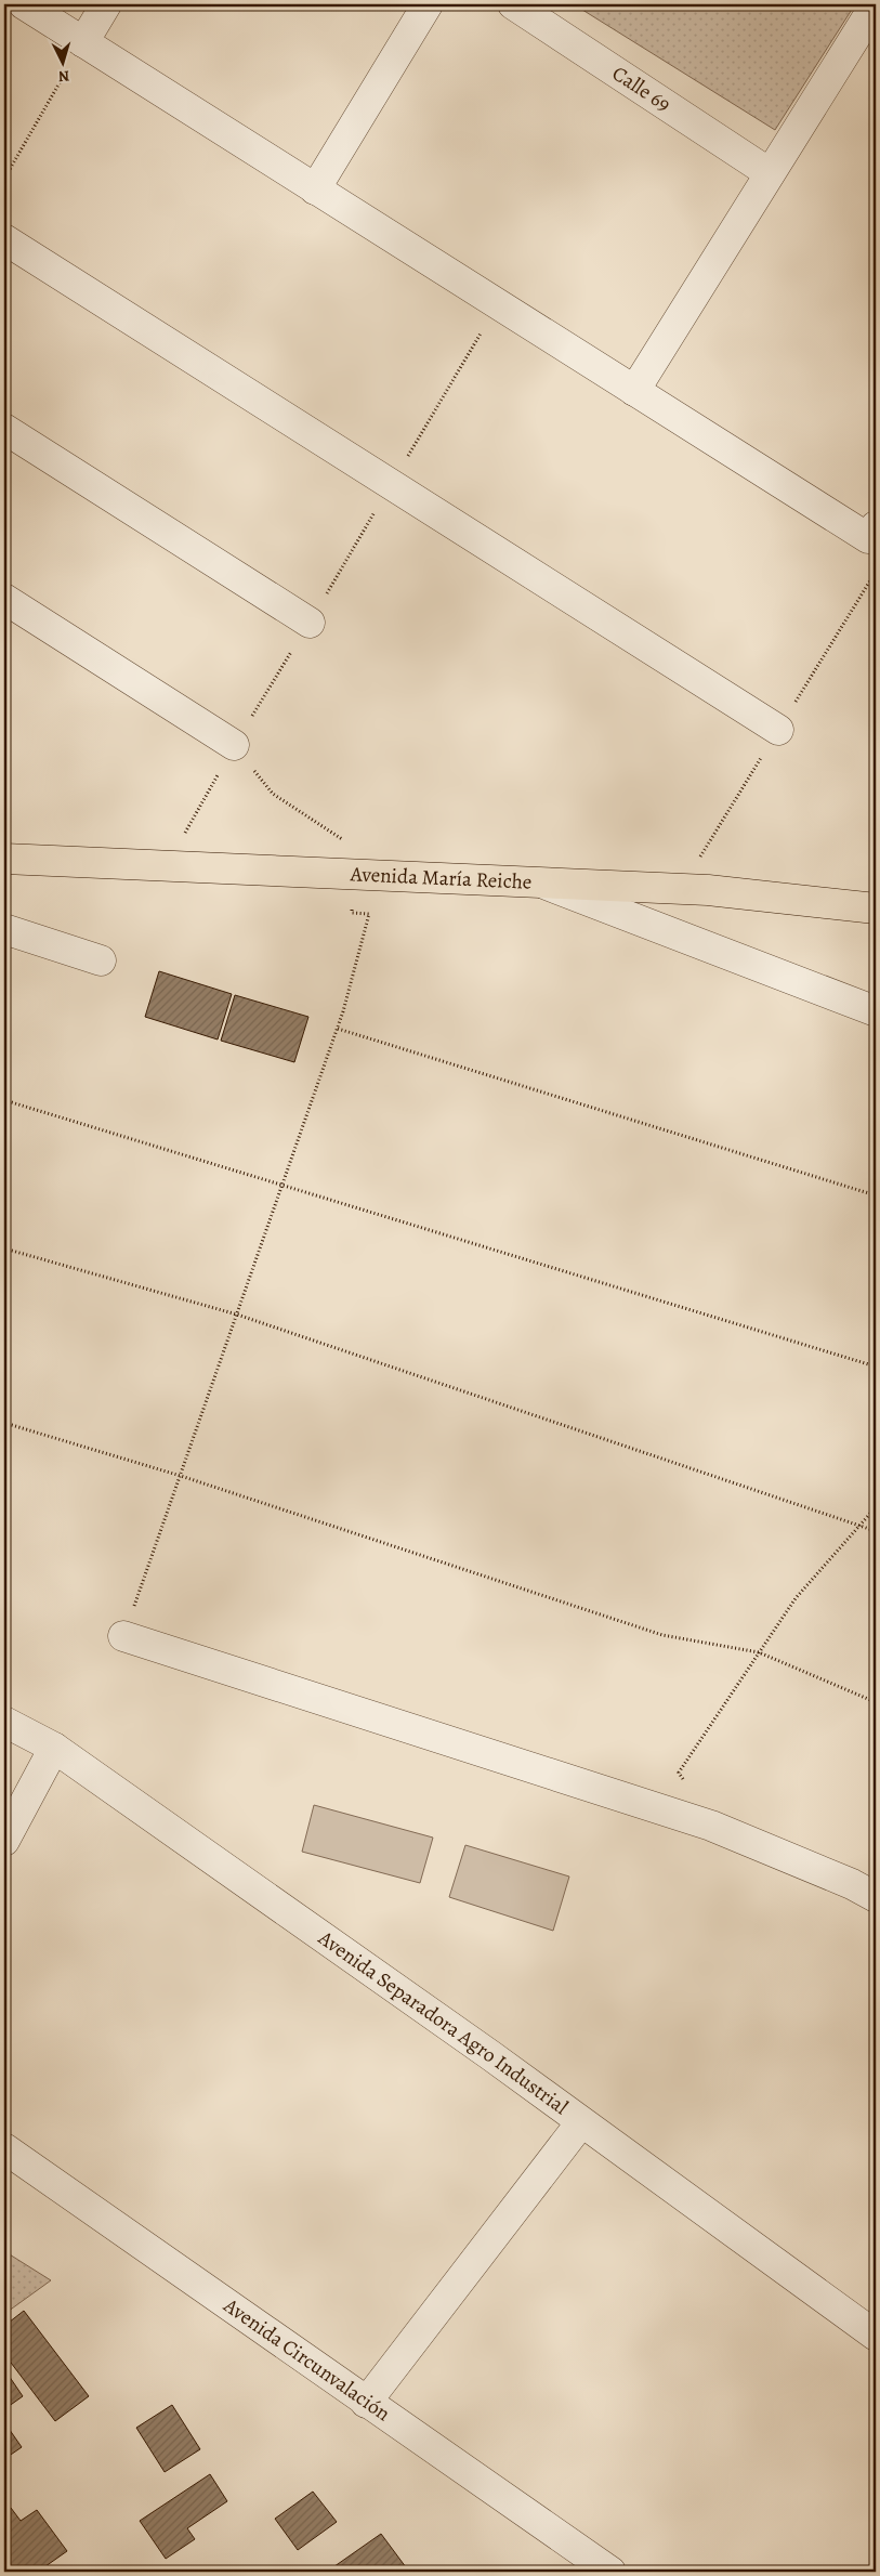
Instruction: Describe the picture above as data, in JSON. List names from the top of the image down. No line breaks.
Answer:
{"streets":{"main road":["Avenida María Reiche"],"street":["Calle 69","Avenida Separadora Agro Industrial","Avenida Circunvalación"]},"north":"bottom"}
